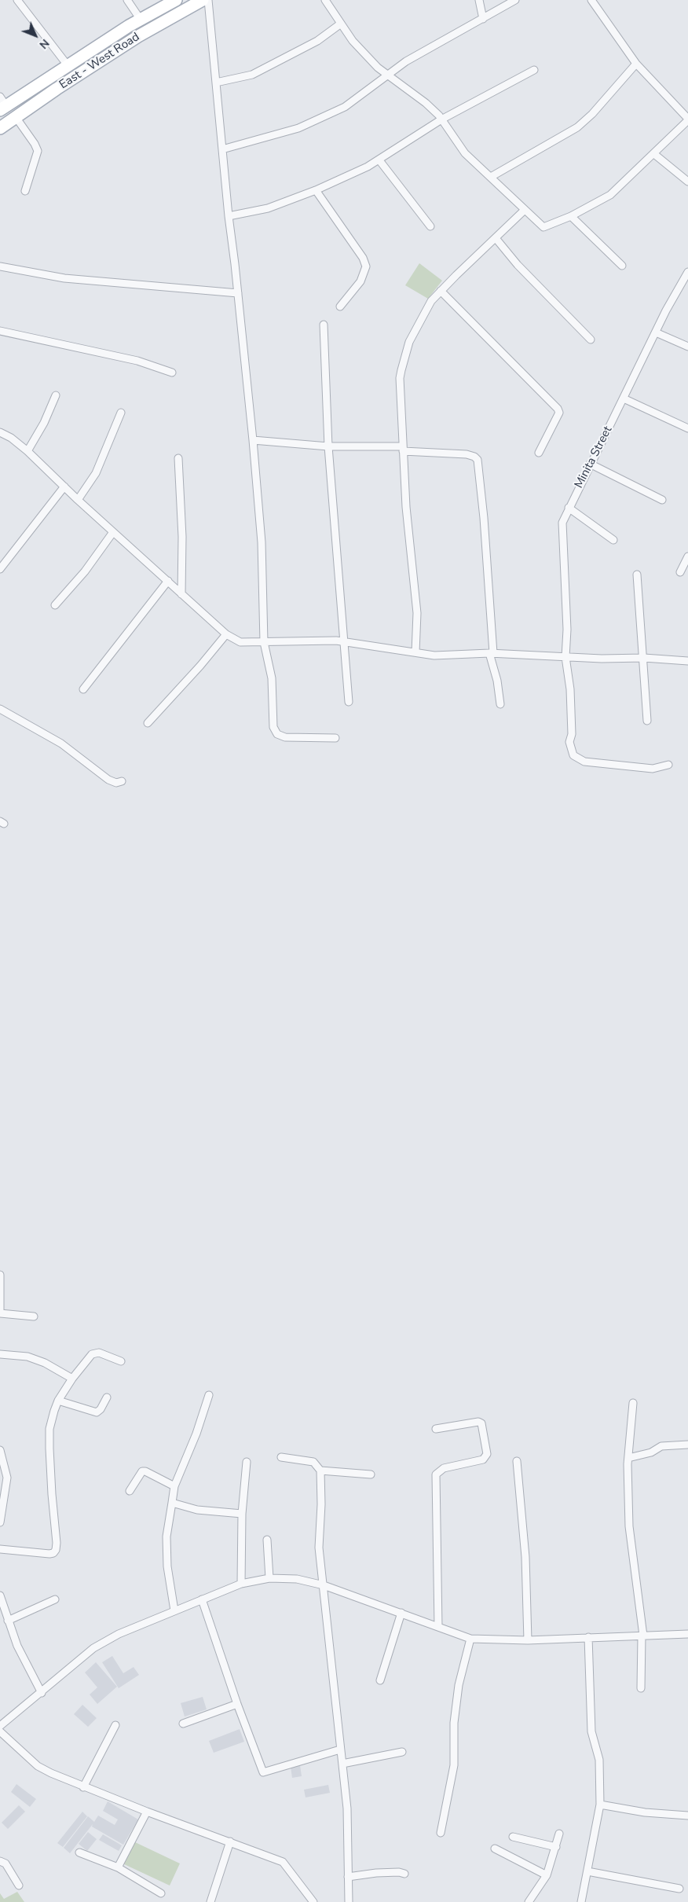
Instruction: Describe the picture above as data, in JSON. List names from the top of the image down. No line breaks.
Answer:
{"streets":{"main road":["East - West Road"],"street":["Minita Street"]},"north":"bottom right"}
